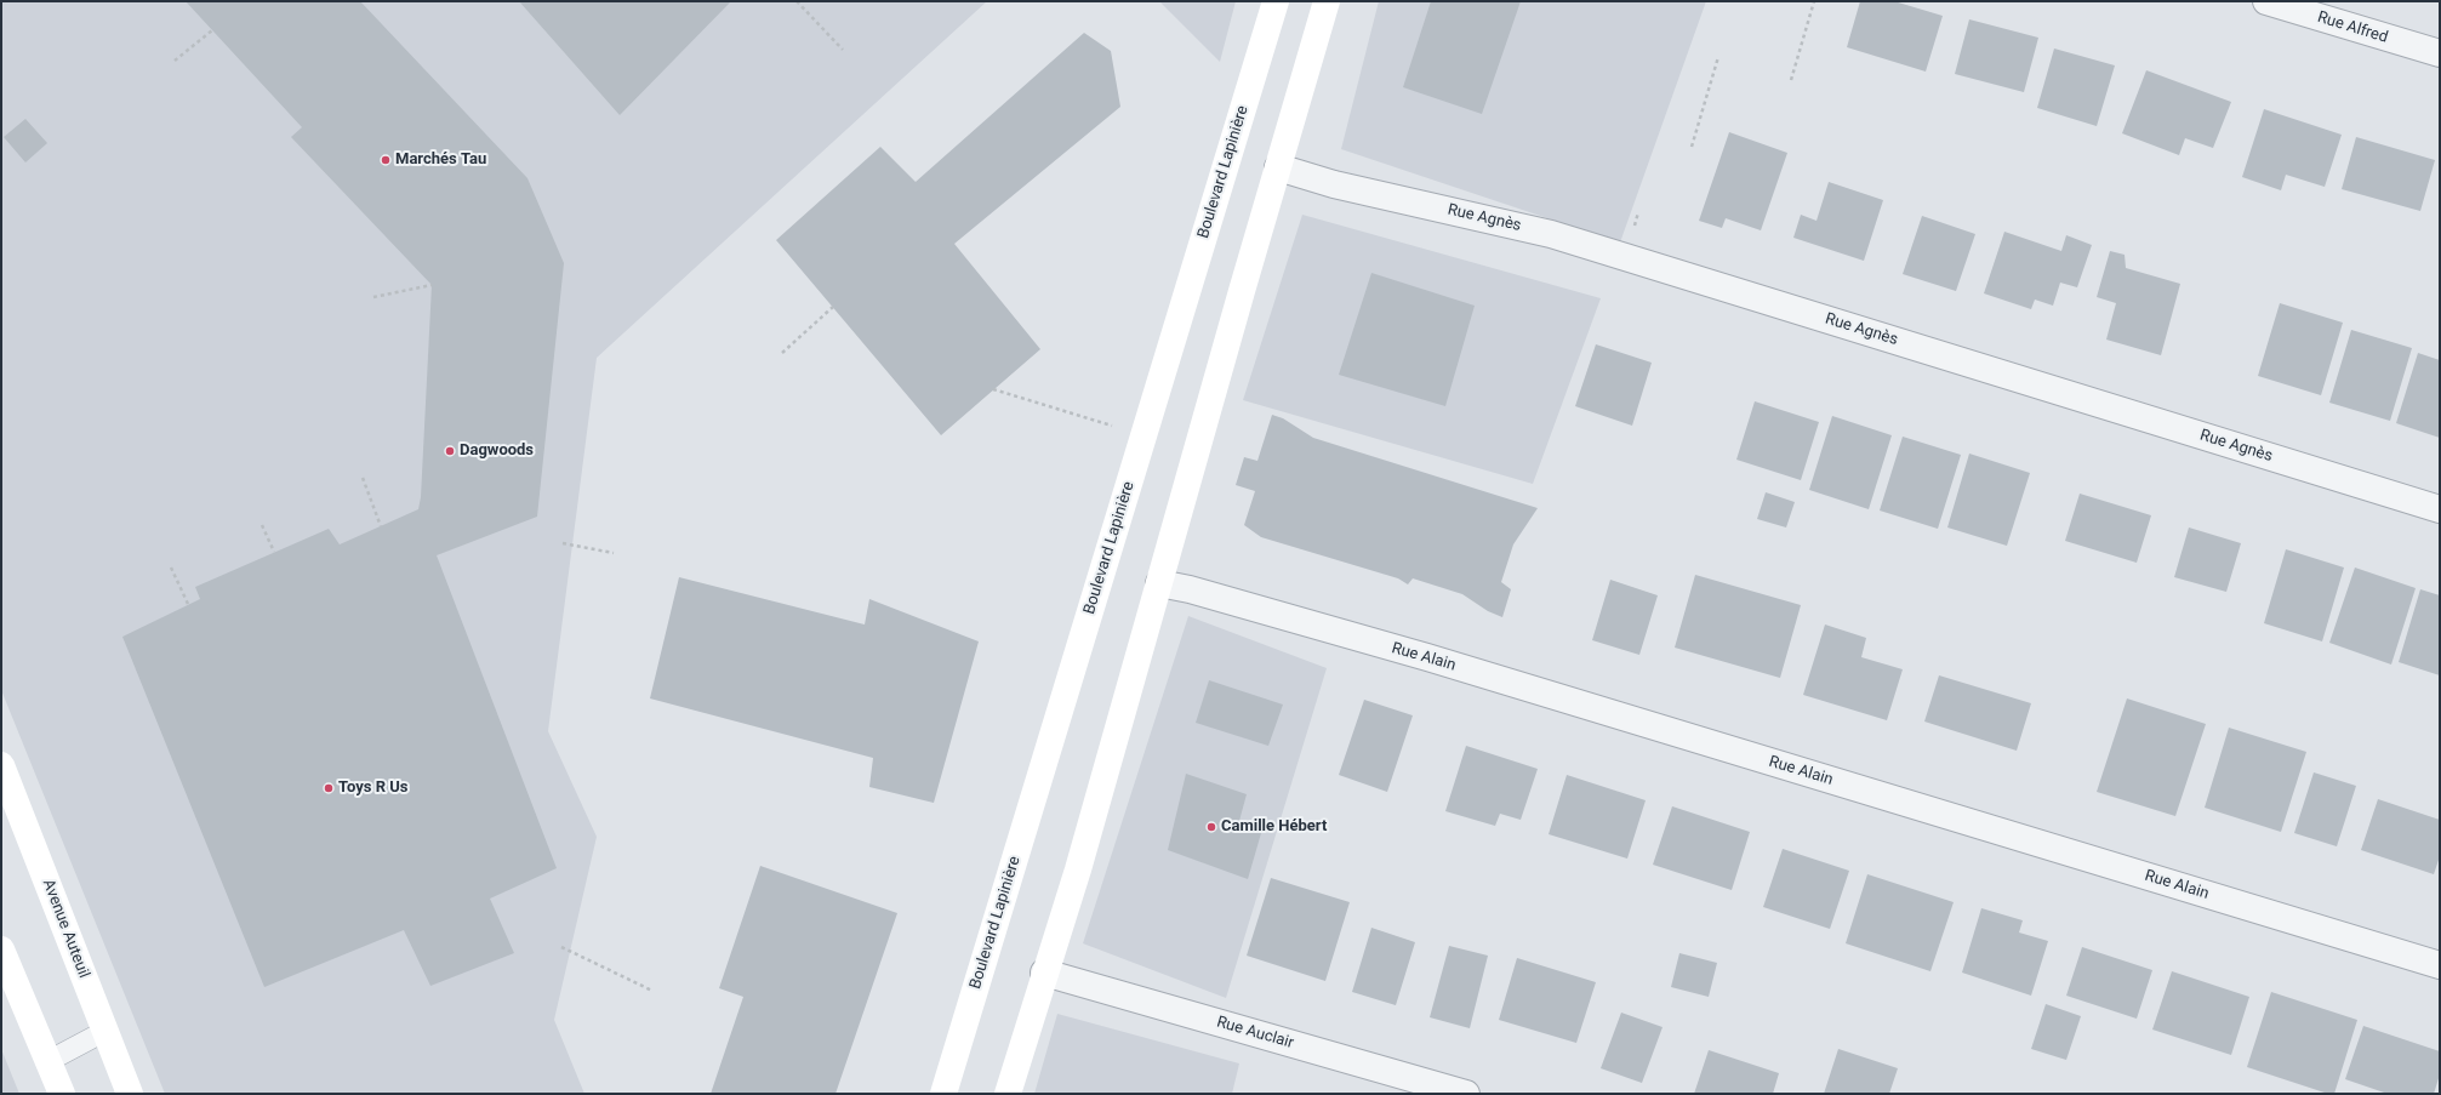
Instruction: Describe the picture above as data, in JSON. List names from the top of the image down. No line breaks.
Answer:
{"streets":{"main road":["Boulevard Lapinière","Avenue Auteuil"],"street":["Rue Alfred","Rue Agnès","Rue Alain","Rue Auclair"]},"places":["Marchés Tau","Dagwoods","Toys R Us","Camille Hébert"]}
